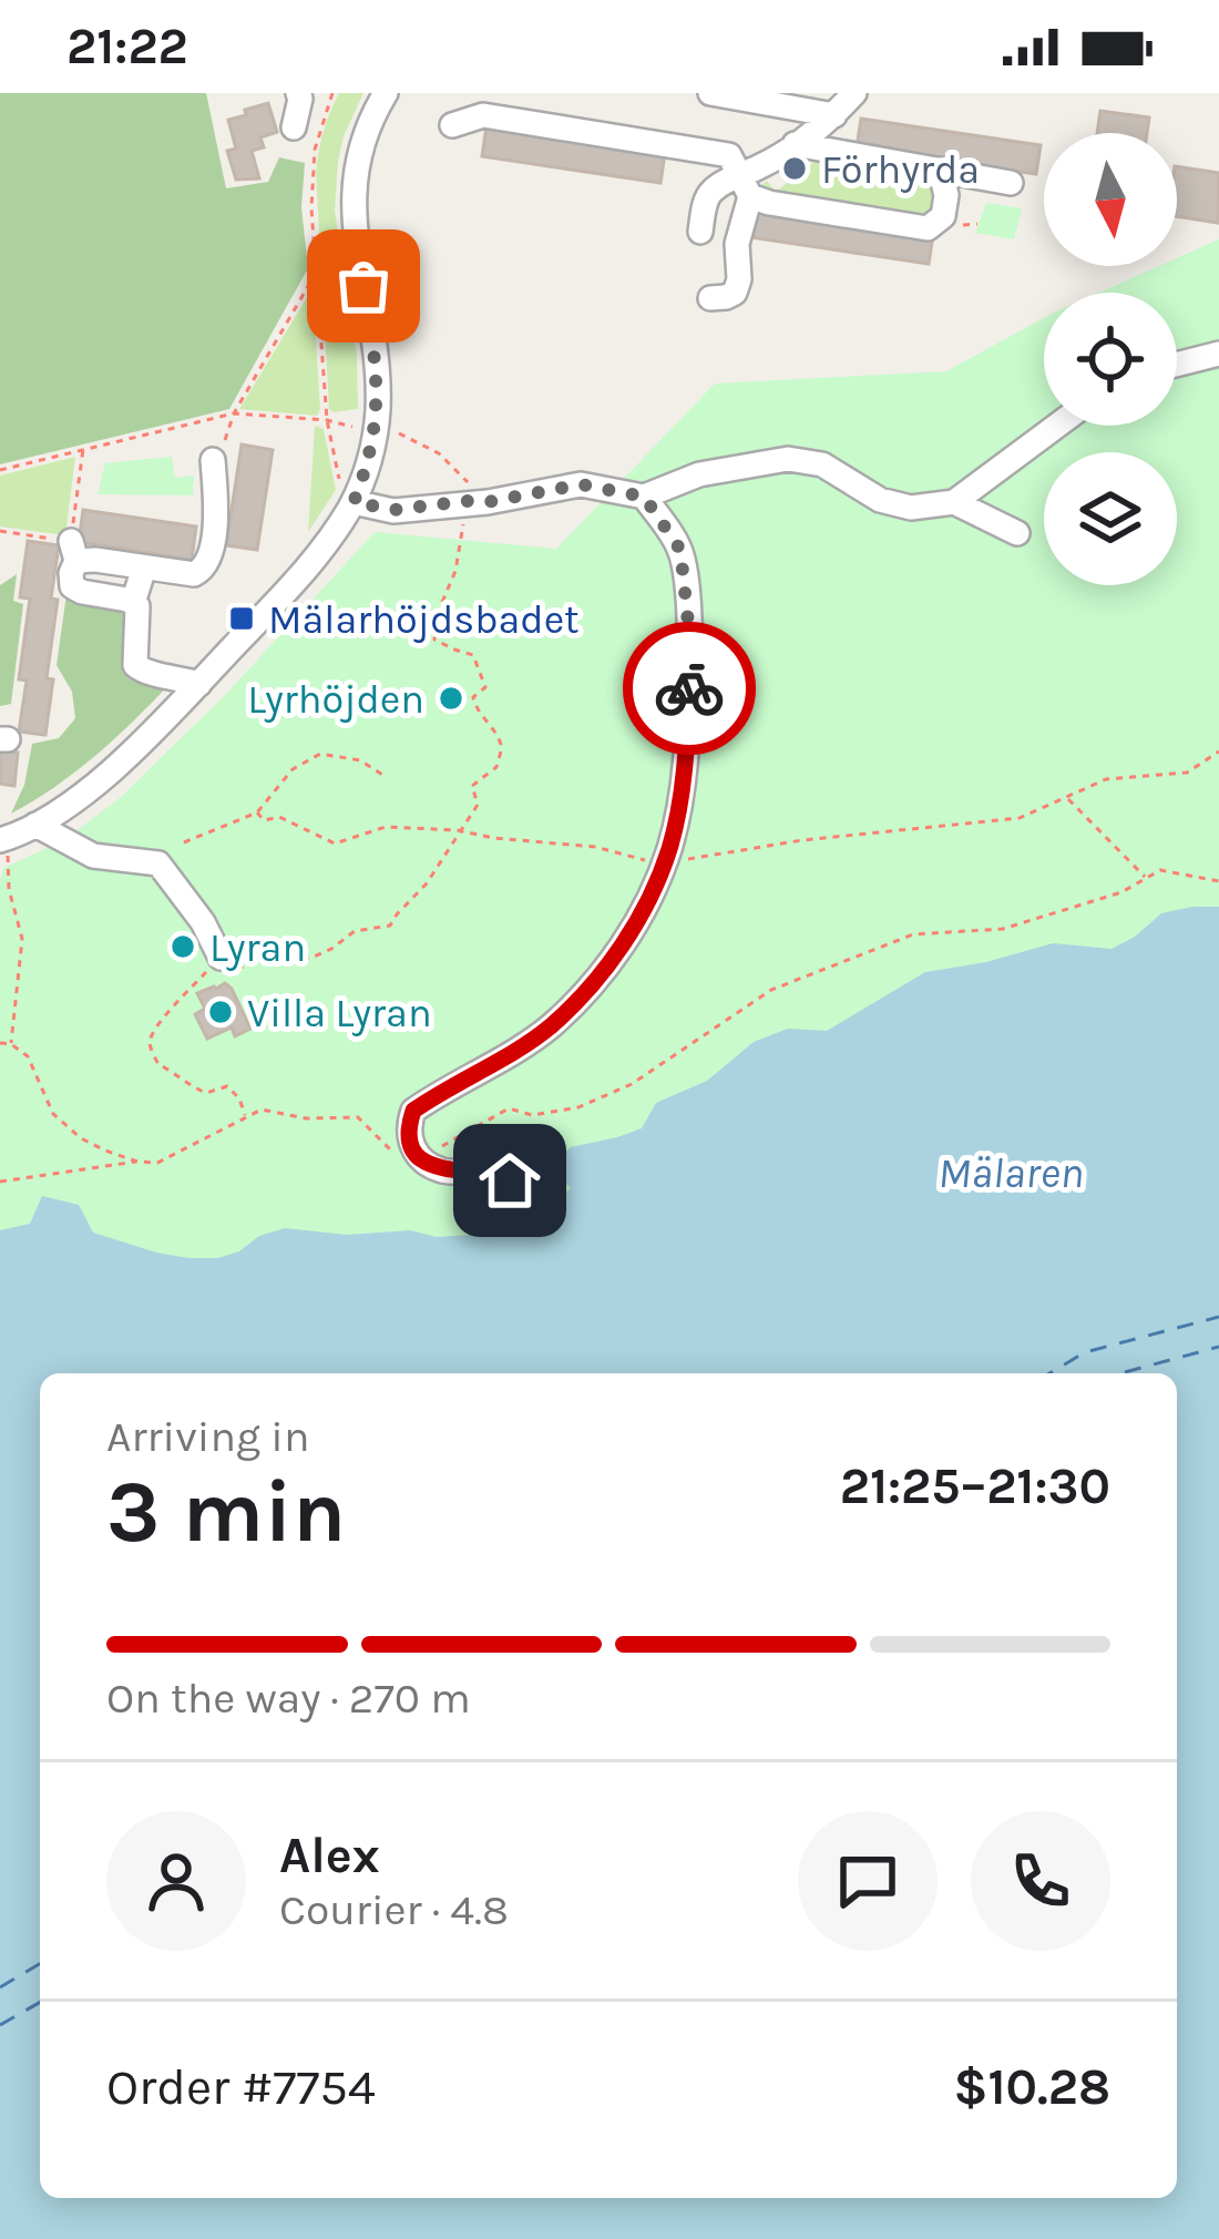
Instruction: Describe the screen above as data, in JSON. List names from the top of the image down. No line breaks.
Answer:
{"water":["Mälaren"],"places":{"other":["Förhyrda","Lyrhöjden","Lyran","Villa Lyran"],"transit":["Mälarhöjdsbadet"]},"north":"bottom","page":{"status":"21:22","heading":["3 min","Arriving in","21:25–21:30"],"panel":["Alex","Courier · 4.8","Order #7754","$10.28"],"bar":"On the way · 270 m"}}
